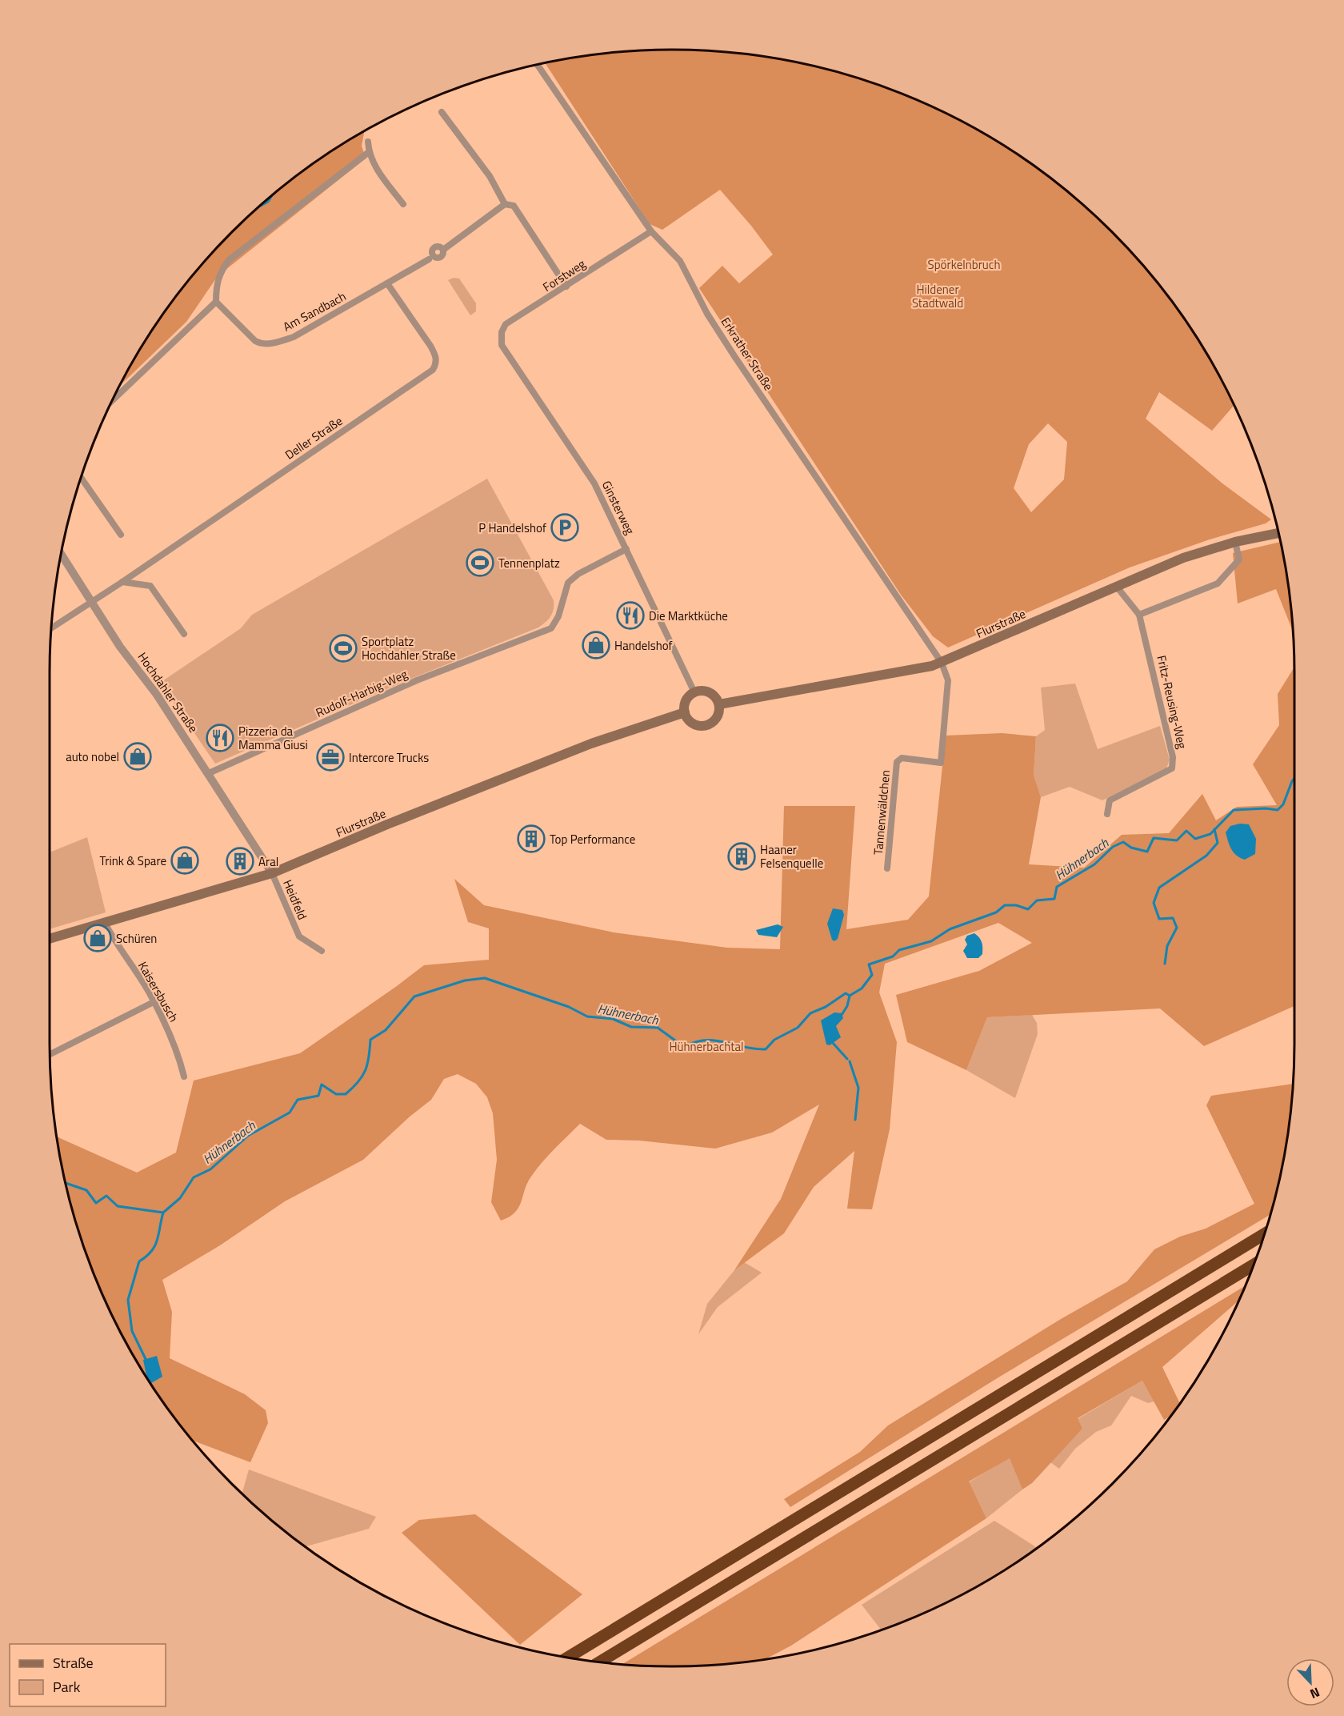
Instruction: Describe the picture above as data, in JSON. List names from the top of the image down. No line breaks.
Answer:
{"streets":{"main road":["Flurstraße"],"street":["Forstweg","Am Sandbach","Erkrather Straße","Deller Straße","Ginsterweg","Hochdahler Straße","Rudolf-Harbig-Weg","Fritz-Reusing-Weg","Tannenwäldchen","Heidfeld","Kaisersbusch"]},"crossings":[["Forstweg","Erkrather Straße"],["Forstweg","Ginsterweg"],["Am Sandbach","Deller Straße"],["Erkrather Straße","Flurstraße"],["Erkrather Straße","Tannenwäldchen"],["Deller Straße","Hochdahler Straße"],["Ginsterweg","Flurstraße"],["Ginsterweg","Rudolf-Harbig-Weg"],["Flurstraße","Hochdahler Straße"],["Flurstraße","Fritz-Reusing-Weg"],["Flurstraße","Tannenwäldchen"],["Flurstraße","Heidfeld"],["Flurstraße","Kaisersbusch"],["Hochdahler Straße","Rudolf-Harbig-Weg"],["Hochdahler Straße","Heidfeld"]],"water":["Hühnerbach"],"parks":["Spörkelnbruch","Hildener Stadtwald","Hühnerbachtal"],"places":{"parking":["P Handelshof"],"sports":["Tennenplatz","Sportplatz Hochdahler Straße"],"restaurant":["Die Marktküche","Pizzeria da Mamma Giusi"],"shop":["Handelshof","auto nobel","Trink & Spare","Schüren"],"office":["Intercore Trucks"],"building":["Top Performance","Haaner Felsenquelle","Aral"]},"legend":["Straße","Park"],"north":"bottom right"}
